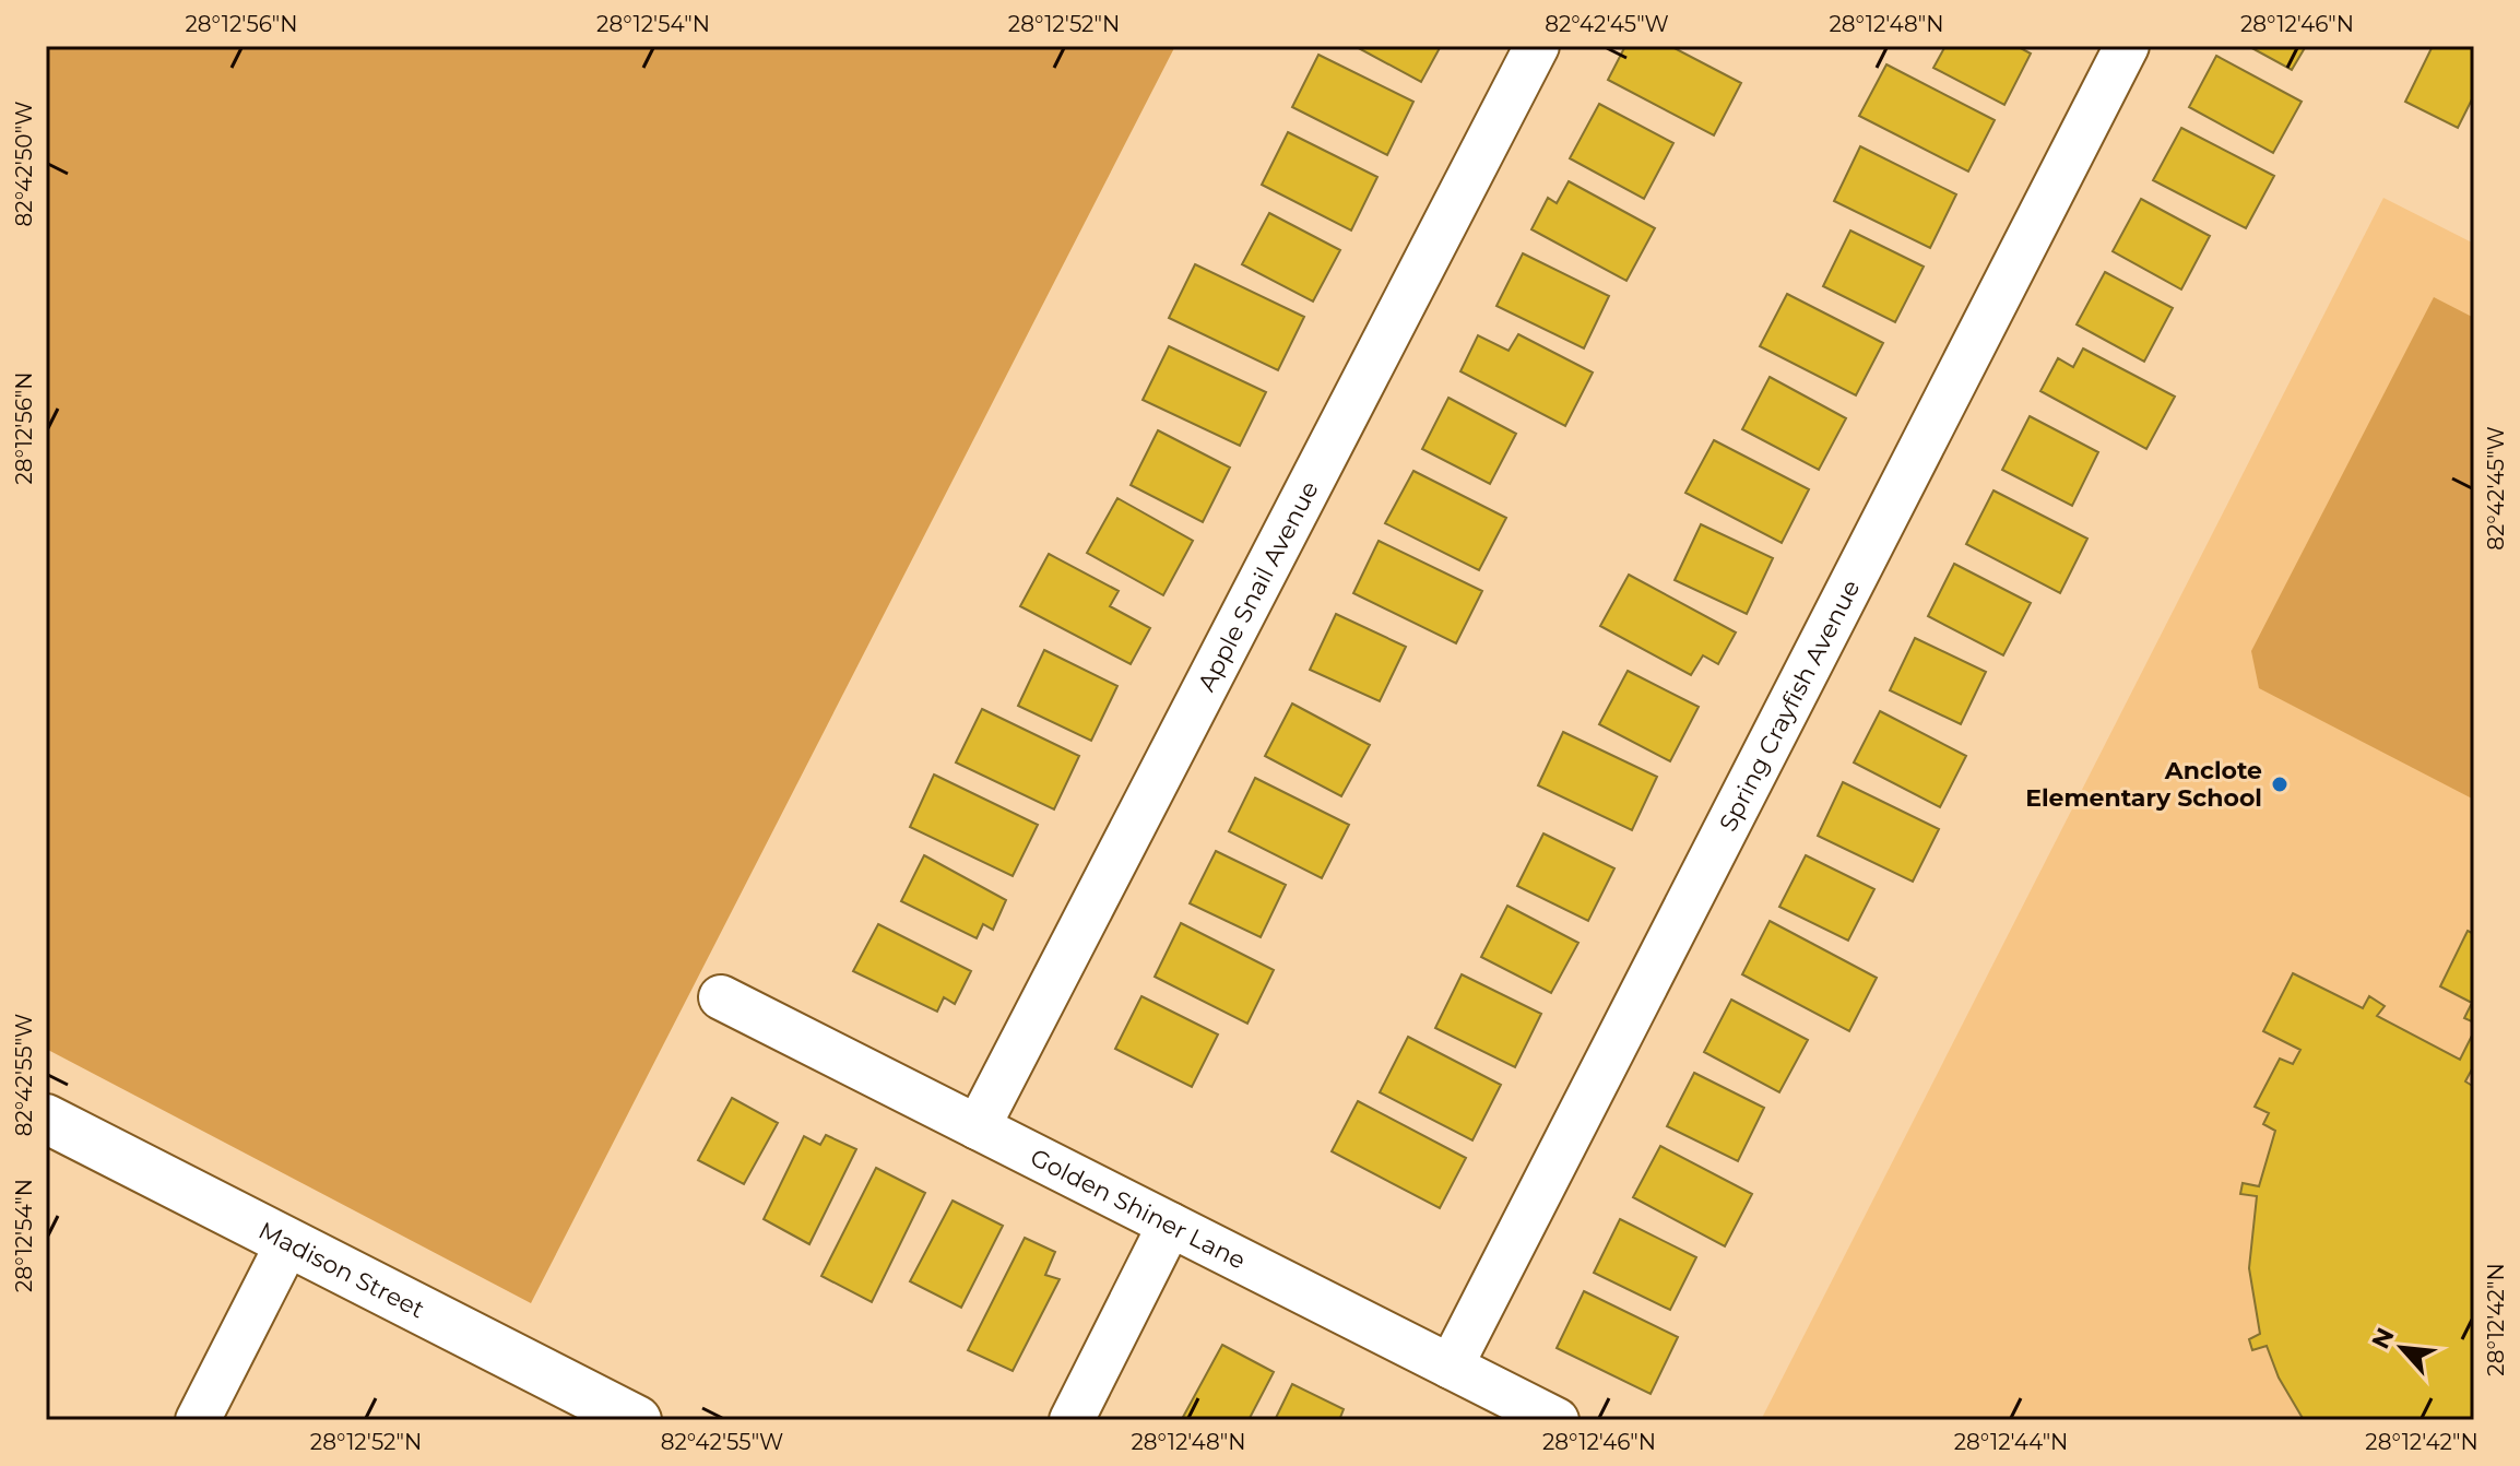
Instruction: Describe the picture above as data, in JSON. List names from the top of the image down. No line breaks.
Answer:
{"streets":{"street":["Apple Snail Avenue","Spring Crayfish Avenue","Golden Shiner Lane","Madison Street"]},"crossings":[["Apple Snail Avenue","Golden Shiner Lane"],["Spring Crayfish Avenue","Golden Shiner Lane"]],"places":["Anclote Elementary School"],"north":"top left","coordinates":["28°12'56\"N","28°12'54\"N","28°12'52\"N","82°42'45\"W","28°12'48\"N","28°12'46\"N","82°42'50\"W","82°42'55\"W","28°12'42\"N","28°12'44\"N"]}
